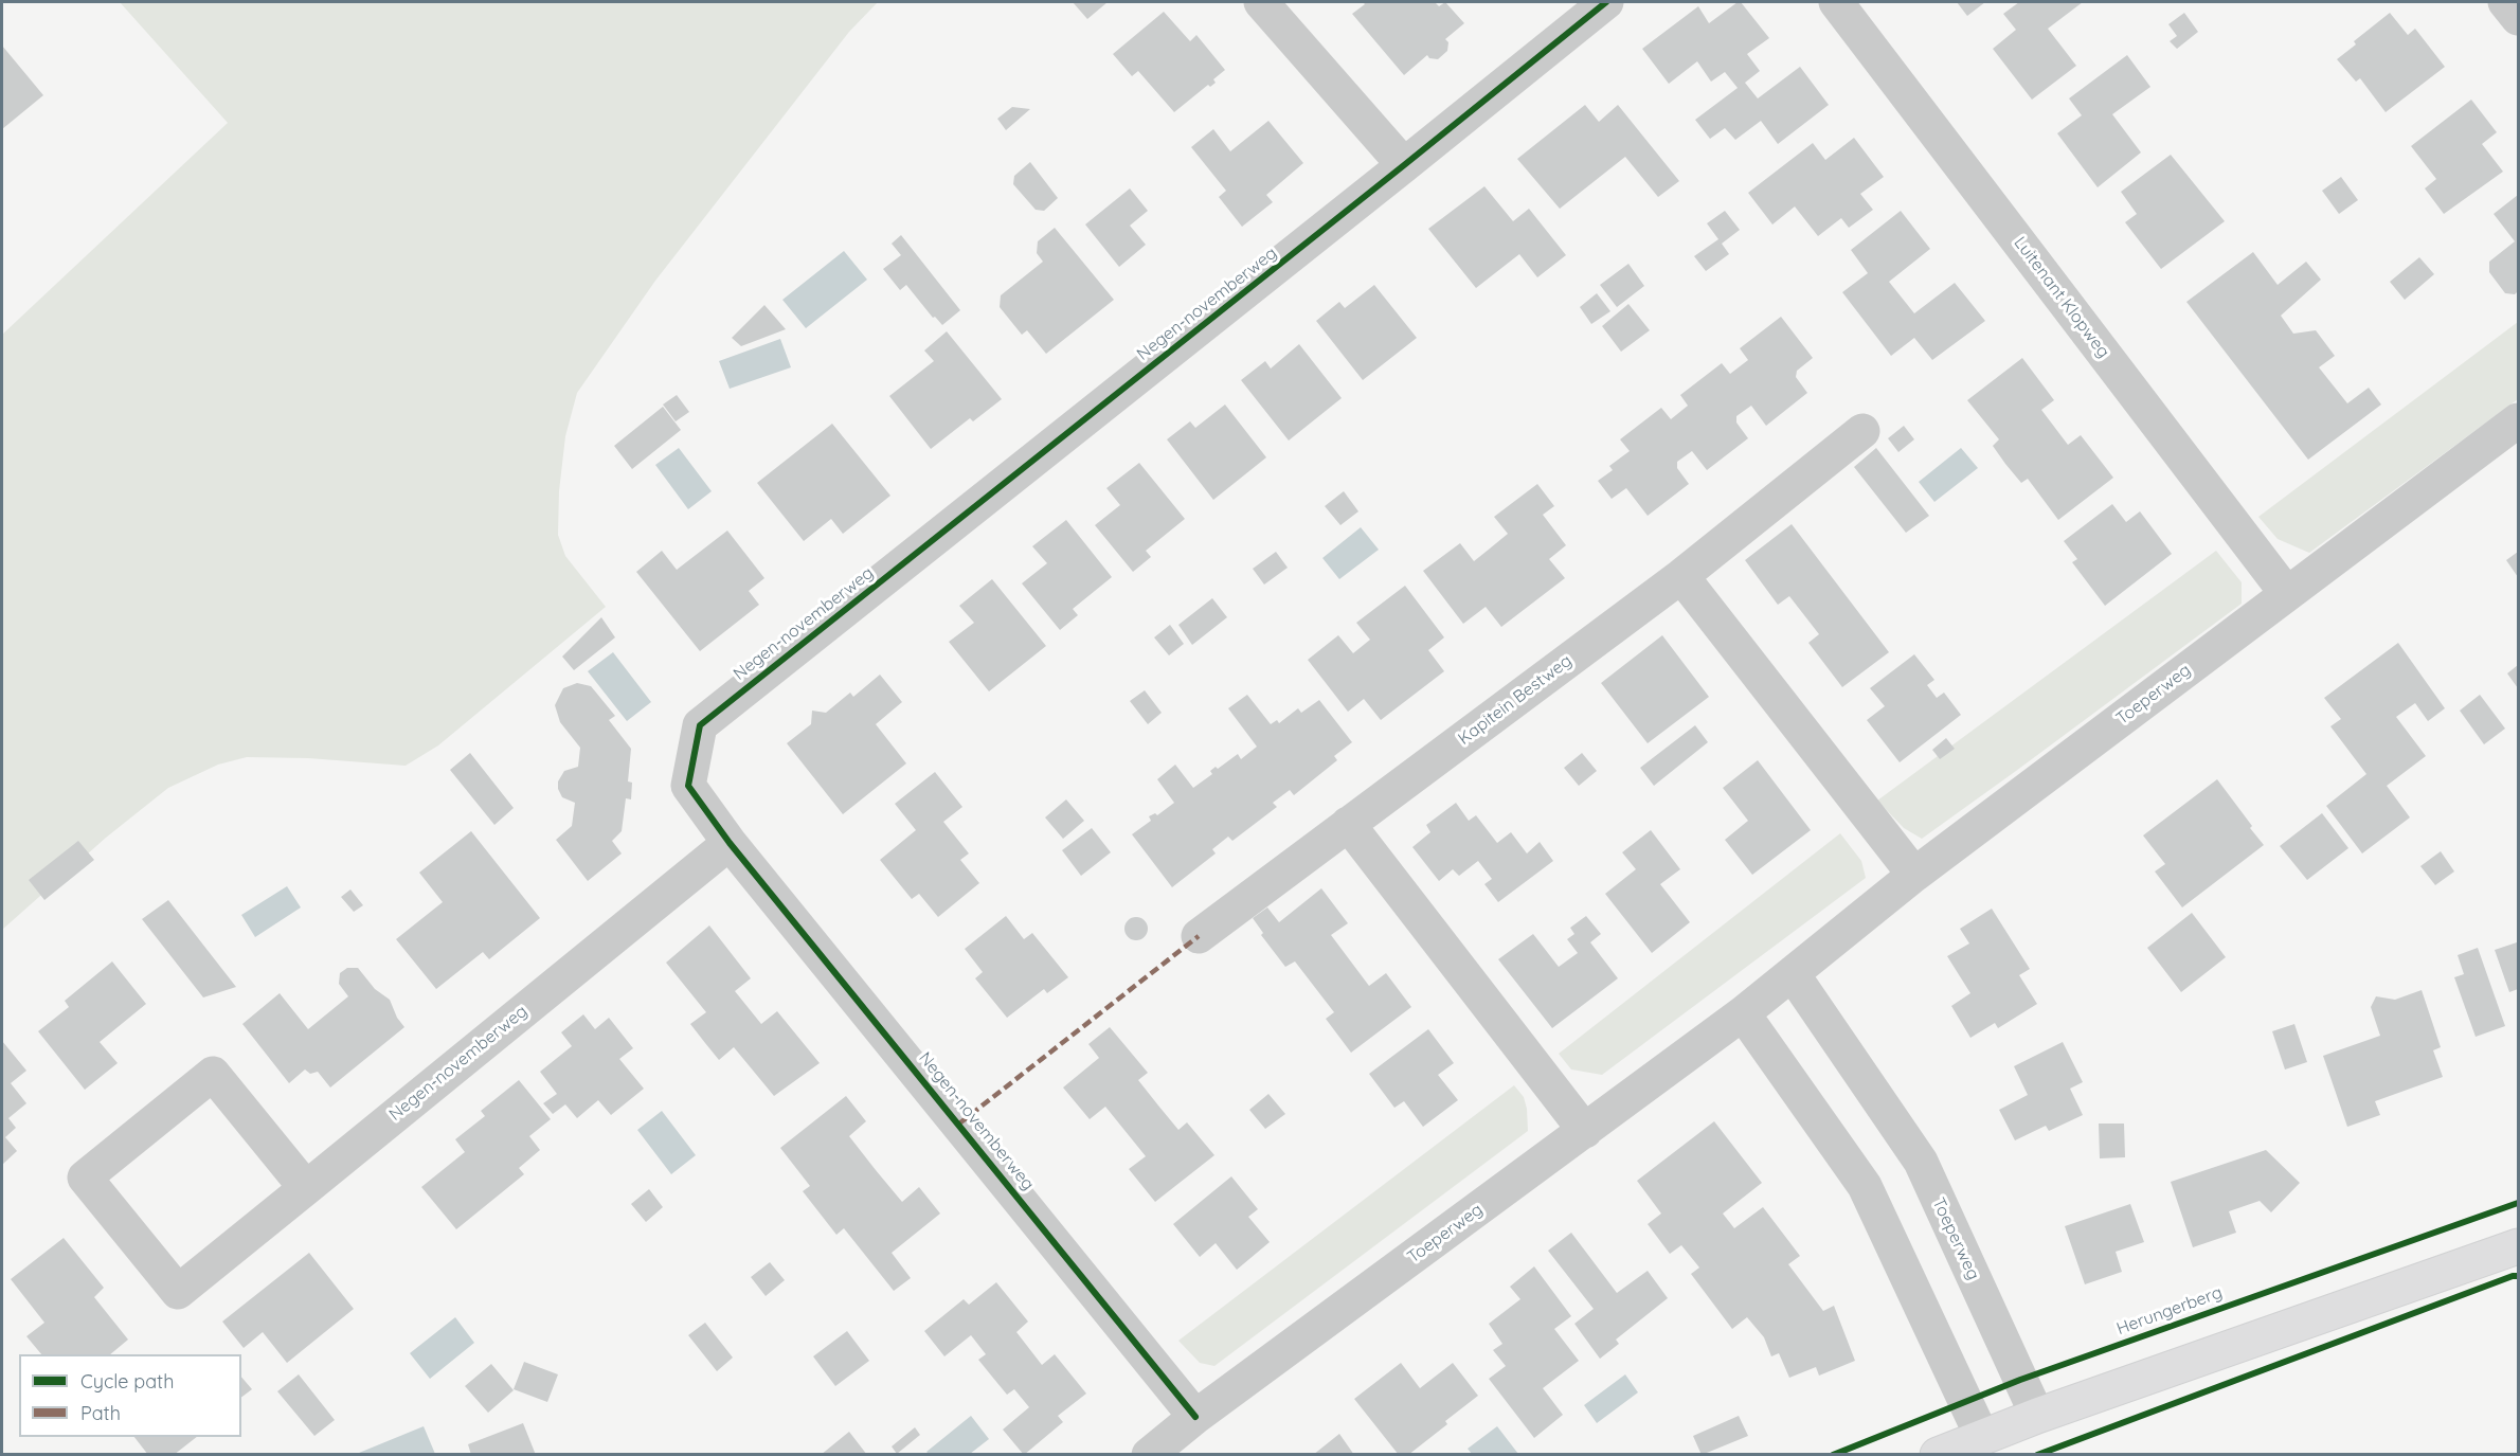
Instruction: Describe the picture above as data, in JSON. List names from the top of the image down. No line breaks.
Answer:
{"streets":{"street":["Luitenant Klopweg","Negen-novemberweg","Toeperweg","Kapitein Bestweg"],"cycle path":["Herungerberg"]},"crossings":[["Luitenant Klopweg","Toeperweg"],["Negen-novemberweg","Toeperweg"]],"legend":["Cycle path","Path"]}
